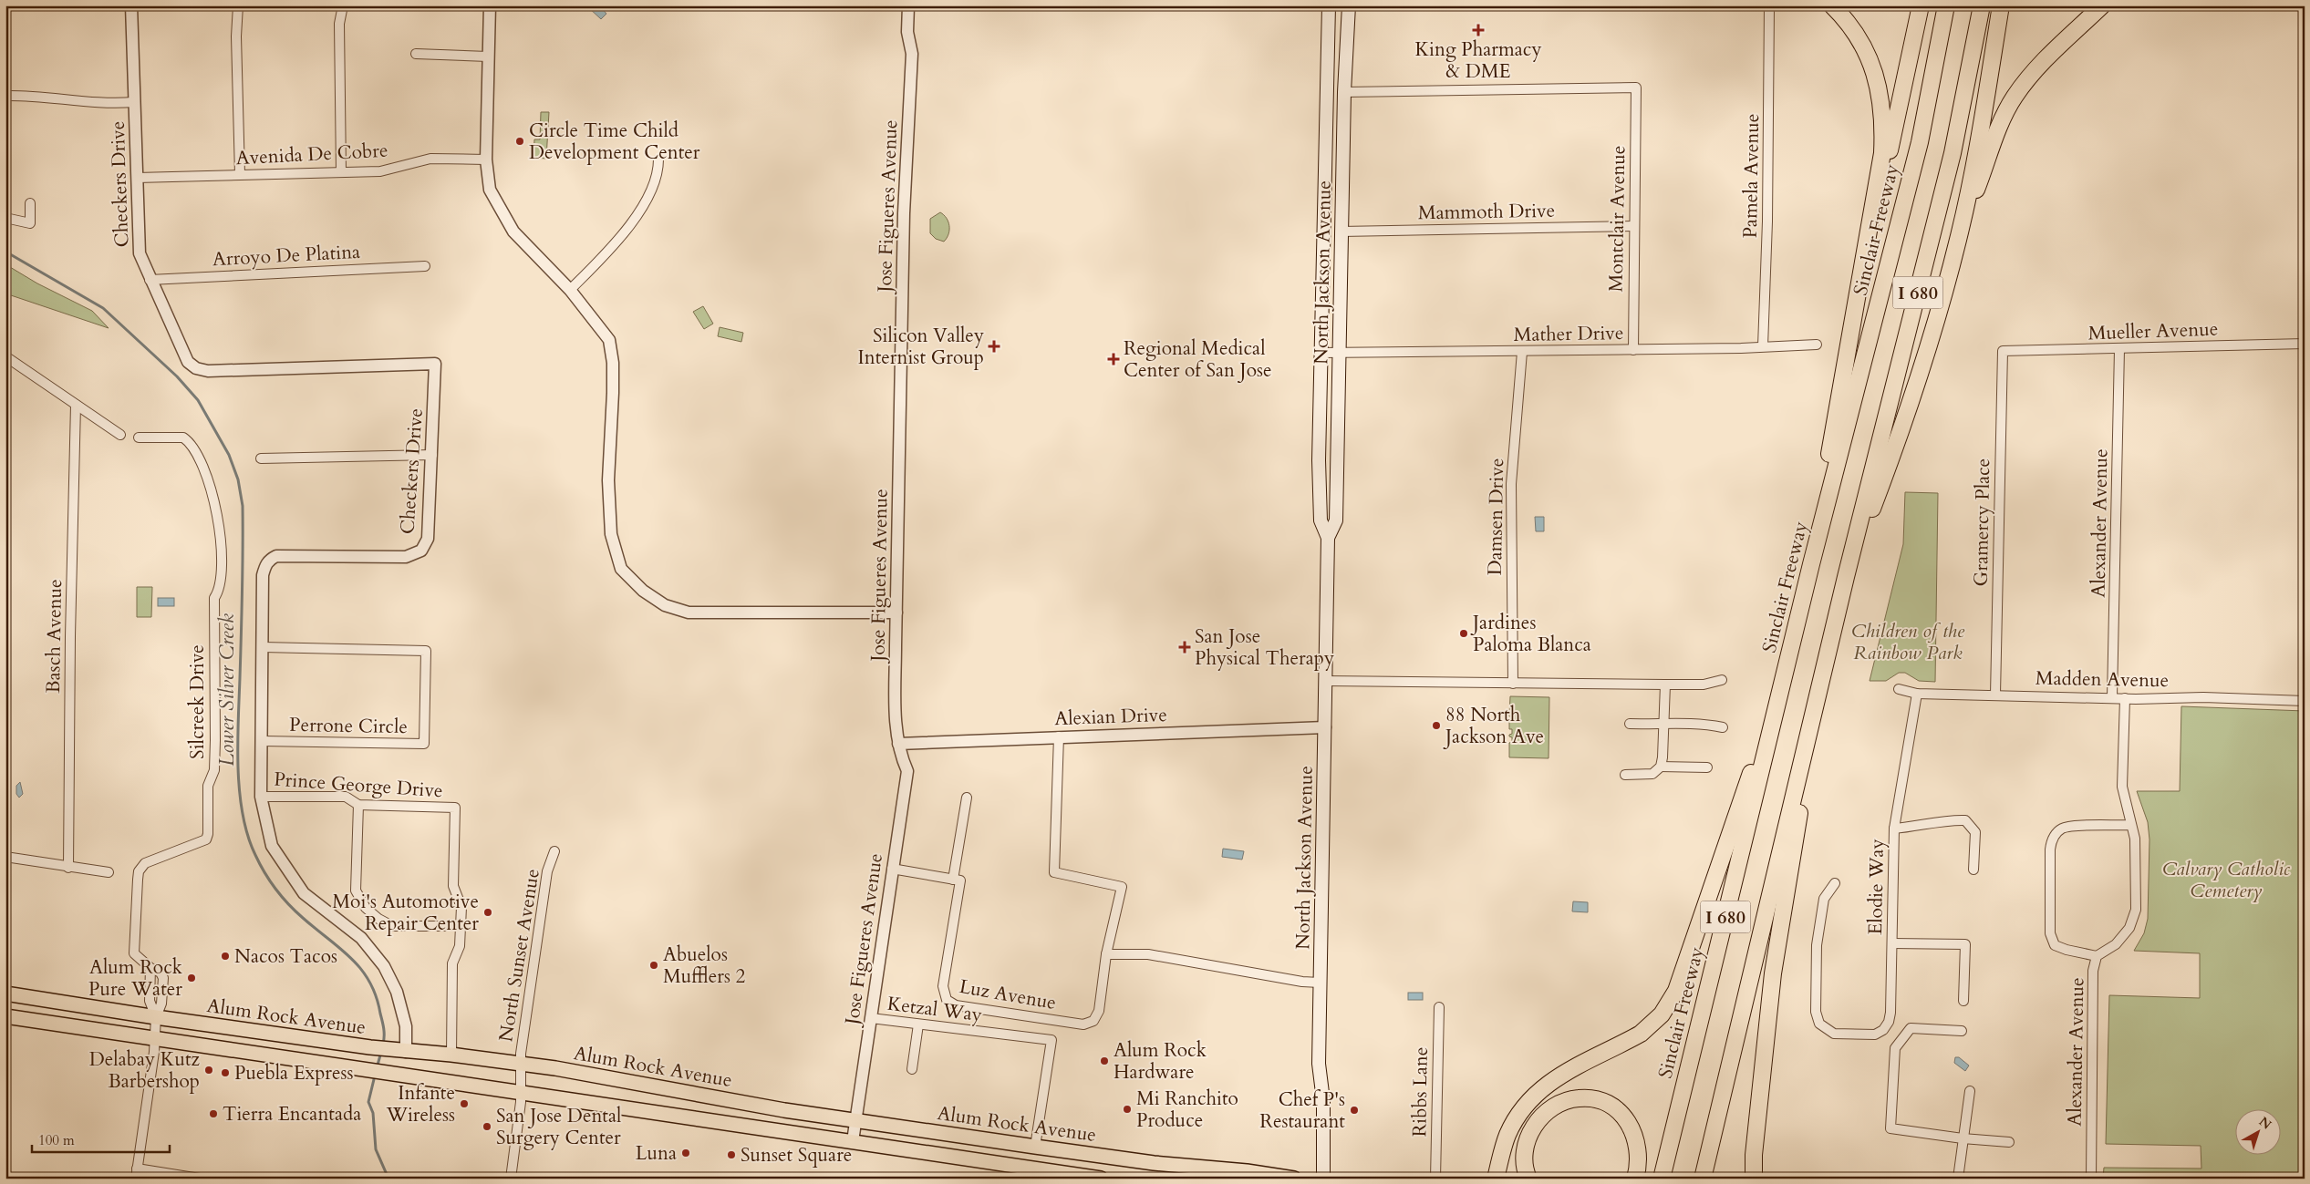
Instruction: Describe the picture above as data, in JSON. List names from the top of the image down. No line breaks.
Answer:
{"streets":{"highway":["Sinclair Freeway","I 680"],"main road":["North Jackson Avenue","Alum Rock Avenue"],"street":["Avenida De Cobre","Pamela Avenue","Checkers Drive","Jose Figueres Avenue","Mammoth Drive","Montclair Avenue","Arroyo De Platina","Mueller Avenue","Mather Drive","Damsen Drive","Gramercy Place","Alexander Avenue","Basch Avenue","Madden Avenue","Silcreek Drive","Alexian Drive","Perrone Circle","Prince George Drive","Elodie Way","North Sunset Avenue","Luz Avenue","Ketzal Way","Ribbs Lane"]},"crossings":[["Avenida De Cobre","Checkers Drive"],["Pamela Avenue","Mather Drive"],["Checkers Drive","Arroyo De Platina"],["Checkers Drive","Perrone Circle"],["Checkers Drive","Prince George Drive"],["Checkers Drive","Alum Rock Avenue"],["Jose Figueres Avenue","Alexian Drive"],["Jose Figueres Avenue","Ketzal Way"],["Jose Figueres Avenue","Alum Rock Avenue"],["Mammoth Drive","Montclair Avenue"],["Mammoth Drive","North Jackson Avenue"],["Montclair Avenue","North Jackson Avenue"],["Montclair Avenue","Mather Drive"],["North Jackson Avenue","Mather Drive"],["North Jackson Avenue","Alexian Drive"],["Mueller Avenue","Gramercy Place"],["Mueller Avenue","Alexander Avenue"],["Mather Drive","Damsen Drive"],["Gramercy Place","Madden Avenue"],["Alexander Avenue","Madden Avenue"],["Madden Avenue","Elodie Way"],["Silcreek Drive","Alum Rock Avenue"],["Alexian Drive","Luz Avenue"],["North Sunset Avenue","Alum Rock Avenue"],["Ketzal Way","Alum Rock Avenue"]],"water":["Lower Silver Creek"],"parks":["Children of the Rainbow Park","Calvary Catholic Cemetery"],"places":{"health":["King Pharmacy & DME","Silicon Valley Internist Group","Regional Medical Center of San Jose","San Jose Physical Therapy"],"other":["Circle Time Child Development Center","Jardines Paloma Blanca","88 North Jackson Ave","Moi's Automotive Repair Center","Nacos Tacos","Abuelos Mufflers 2","Alum Rock Pure Water","Alum Rock Hardware","Delabay Kutz Barbershop","Puebla Express","Infante Wireless","Mi Ranchito Produce","Chef P's Restaurant","Tierra Encantada","San Jose Dental Surgery Center","Luna","Sunset Square"]},"scale_bar":"100 m","north":"top right"}
